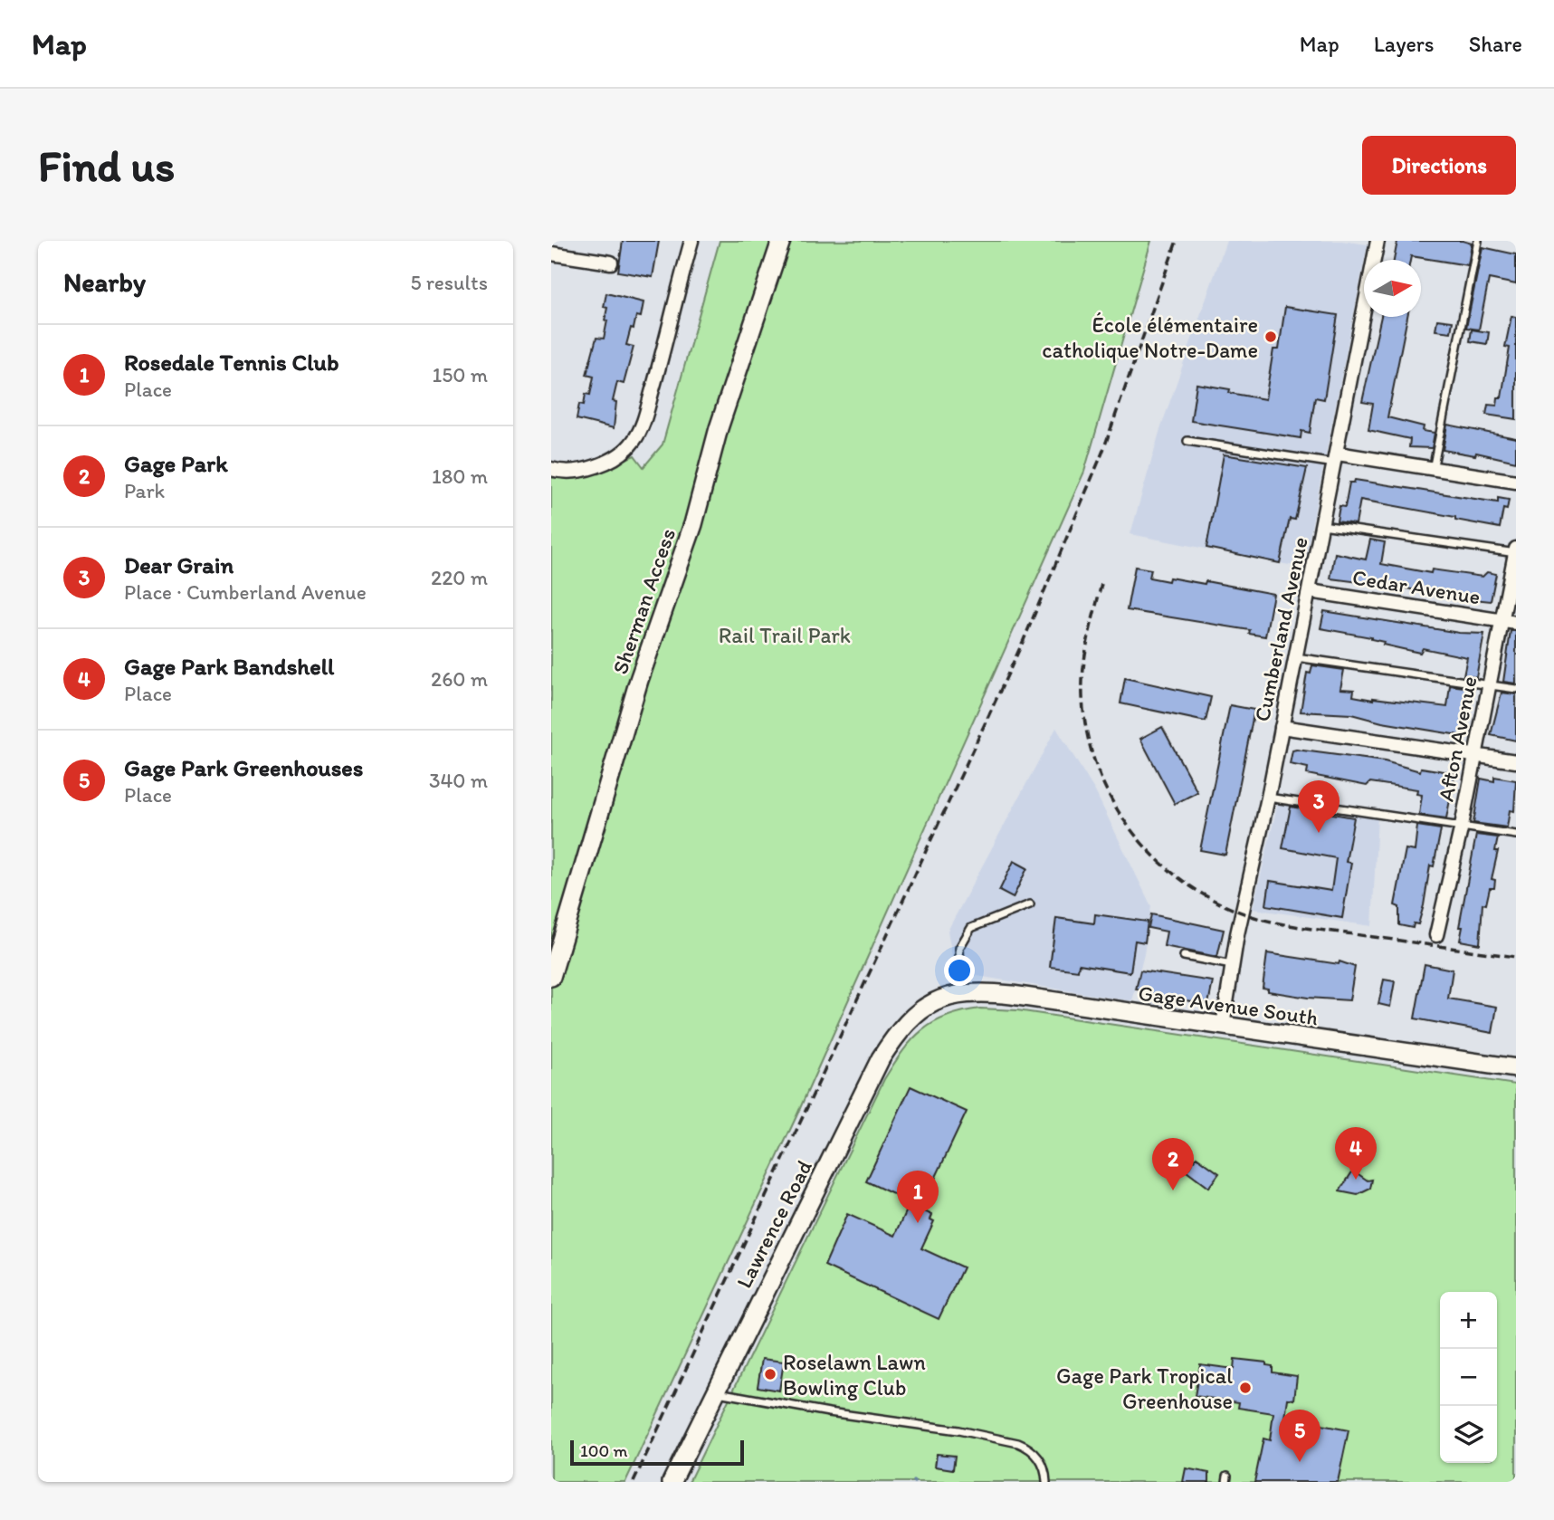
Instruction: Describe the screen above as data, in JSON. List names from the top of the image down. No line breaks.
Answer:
{"streets":{"street":["Cedar Avenue","Sherman Access","Cumberland Avenue","Afton Avenue","Gage Avenue South","Lawrence Road"]},"crossings":[["Cedar Avenue","Cumberland Avenue"],["Cedar Avenue","Afton Avenue"],["Cumberland Avenue","Gage Avenue South"],["Gage Avenue South","Lawrence Road"]],"parks":["Rail Trail Park"],"places":["École élémentaire catholique Notre-Dame","Roselawn Lawn Bowling Club","Gage Park Tropical Greenhouse"],"scale_bar":"100 m","north":"right","page":{"header":"Map","nav":["Map","Layers","Share"],"buttons":"Directions","title":"Find us","heading":["Nearby","5 results"],"list":[{"mark":"1","name":"Rosedale Tennis Club","note":"Place","value":"150 m"},{"mark":"2","name":"Gage Park","note":"Park","value":"180 m"},{"mark":"3","name":"Dear Grain","note":"Place · Cumberland Avenue","value":"220 m"},{"mark":"4","name":"Gage Park Bandshell","note":"Place","value":"260 m"},{"mark":"5","name":"Gage Park Greenhouses","note":"Place","value":"340 m"}],"pins":["3","4","2","1","5"],"map_buttons":["+","−"],"scale":"100 m"}}
